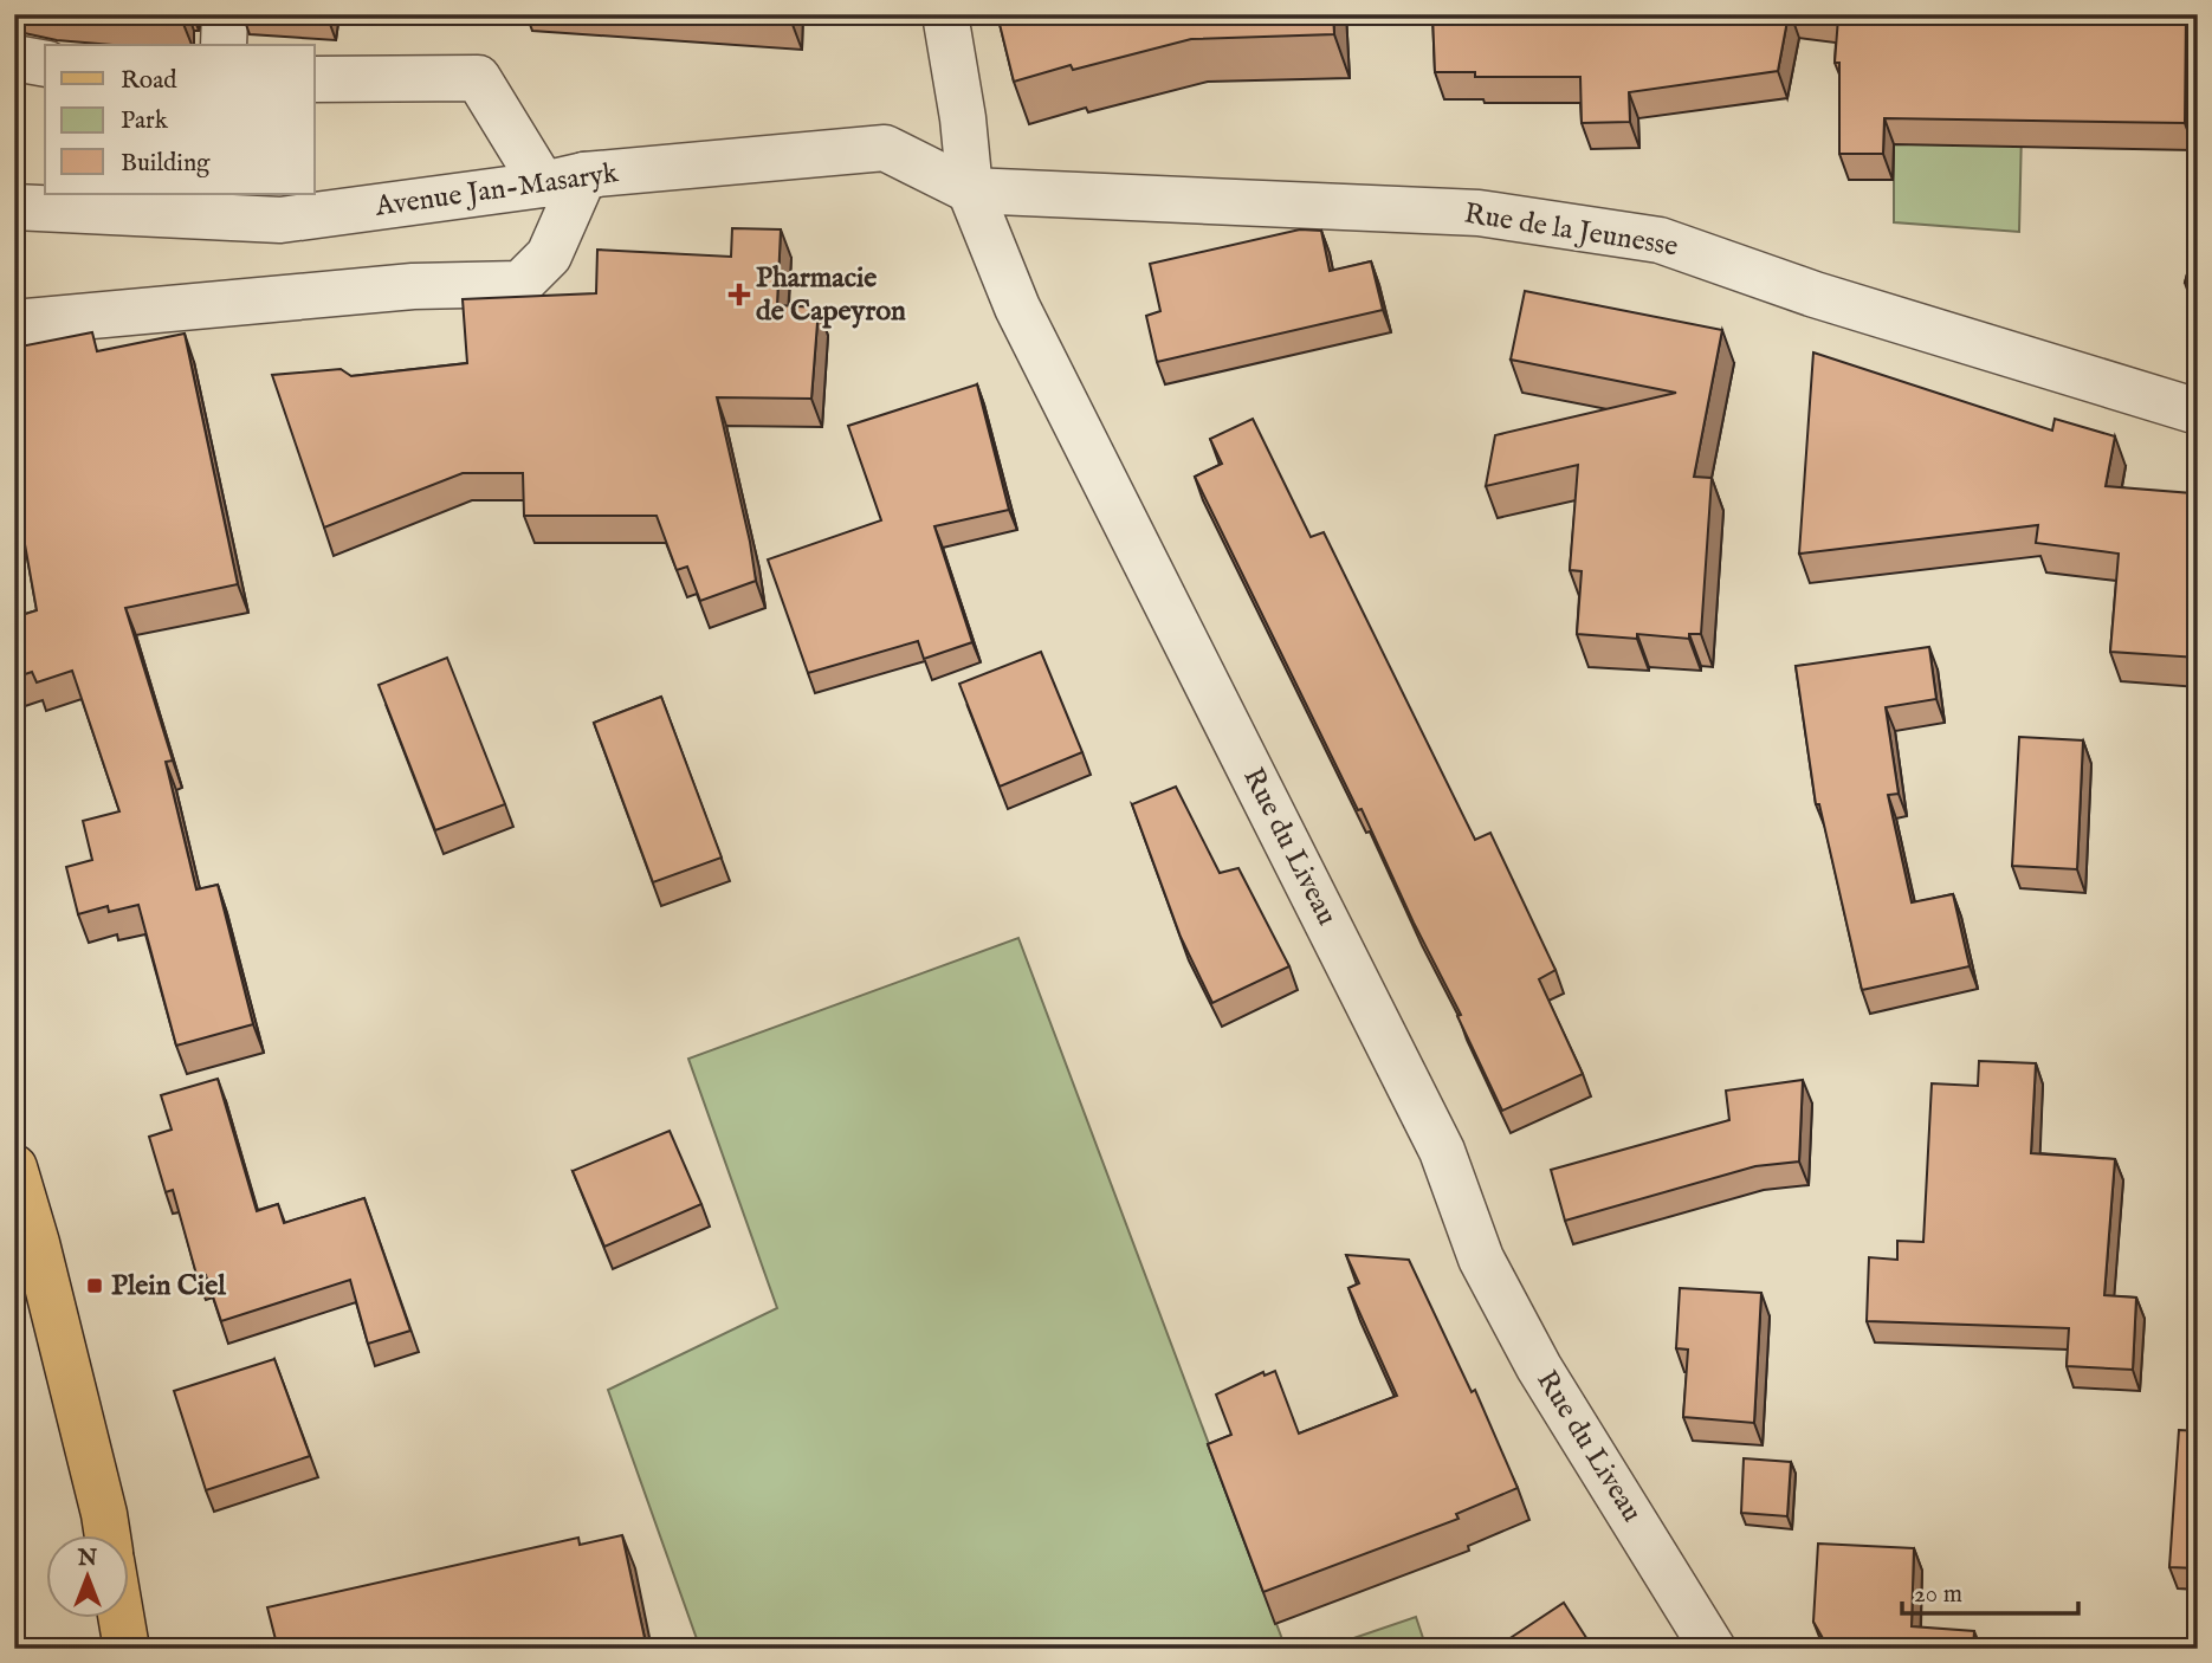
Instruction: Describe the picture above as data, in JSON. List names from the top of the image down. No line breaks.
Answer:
{"streets":{"street":["Avenue Jan-Masaryk","Rue de la Jeunesse","Rue du Liveau"]},"crossings":[["Avenue Jan-Masaryk","Rue de la Jeunesse"],["Avenue Jan-Masaryk","Rue du Liveau"],["Rue de la Jeunesse","Rue du Liveau"]],"places":{"health":["Pharmacie de Capeyron"],"transit":["Plein Ciel"]},"legend":["Road","Park","Building"],"scale_bar":"20 m","north":"top"}
